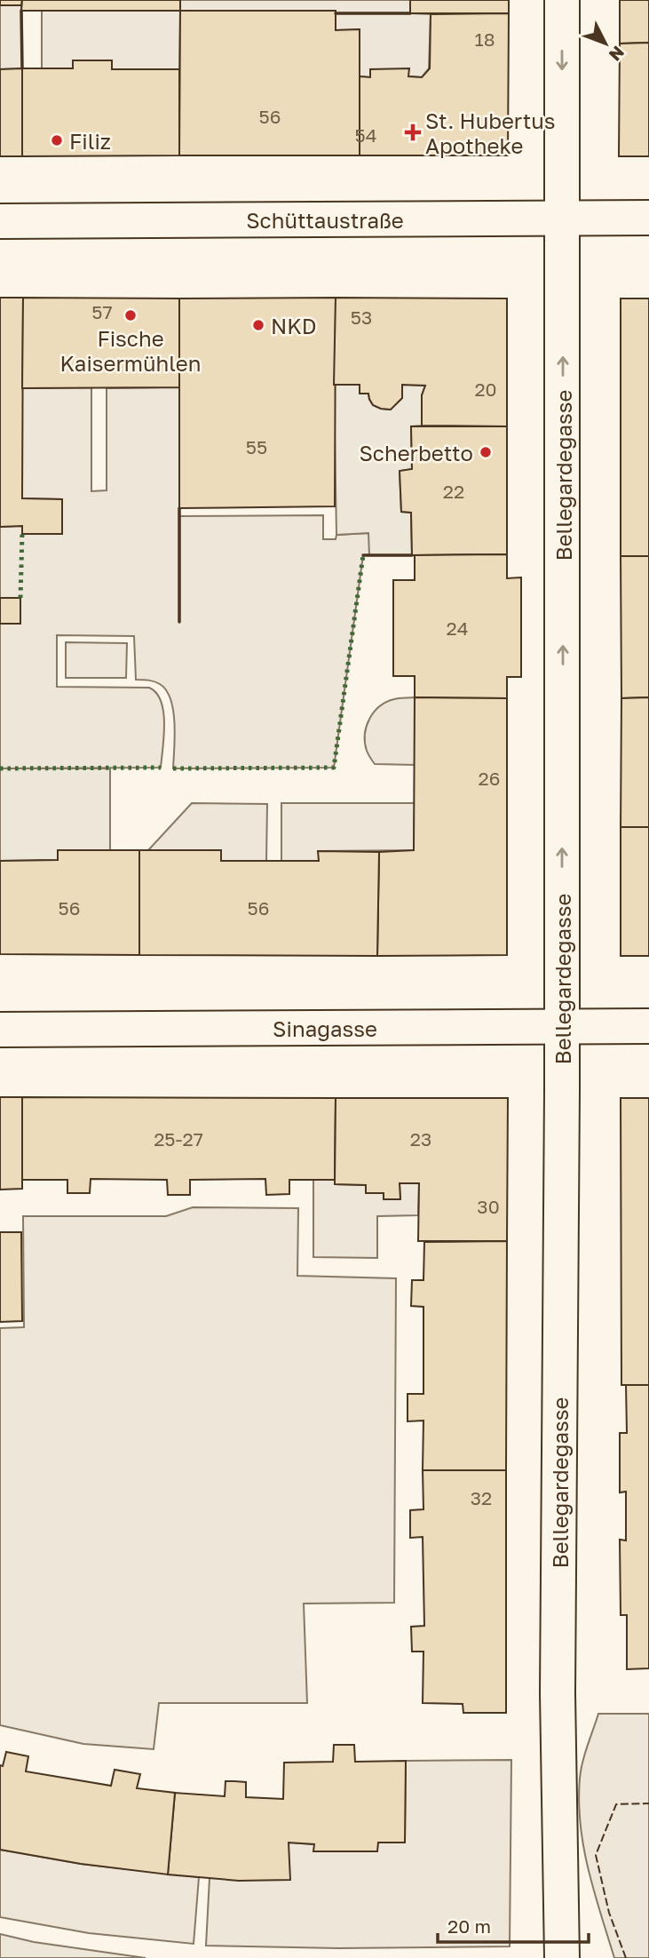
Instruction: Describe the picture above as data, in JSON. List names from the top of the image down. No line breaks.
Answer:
{"streets":{"street":["Schüttaustraße","Bellegardegasse","Sinagasse"]},"crossings":[["Schüttaustraße","Bellegardegasse"],["Bellegardegasse","Sinagasse"]],"places":{"health":["St. Hubertus Apotheke"],"other":["Filiz","Fische Kaisermühlen","NKD","Scherbetto"]},"house_numbers":["18","56","54","57","53","20","55","22","24","26","56","56","25-27","23","30","32"],"scale_bar":"20 m","north":"bottom right"}
